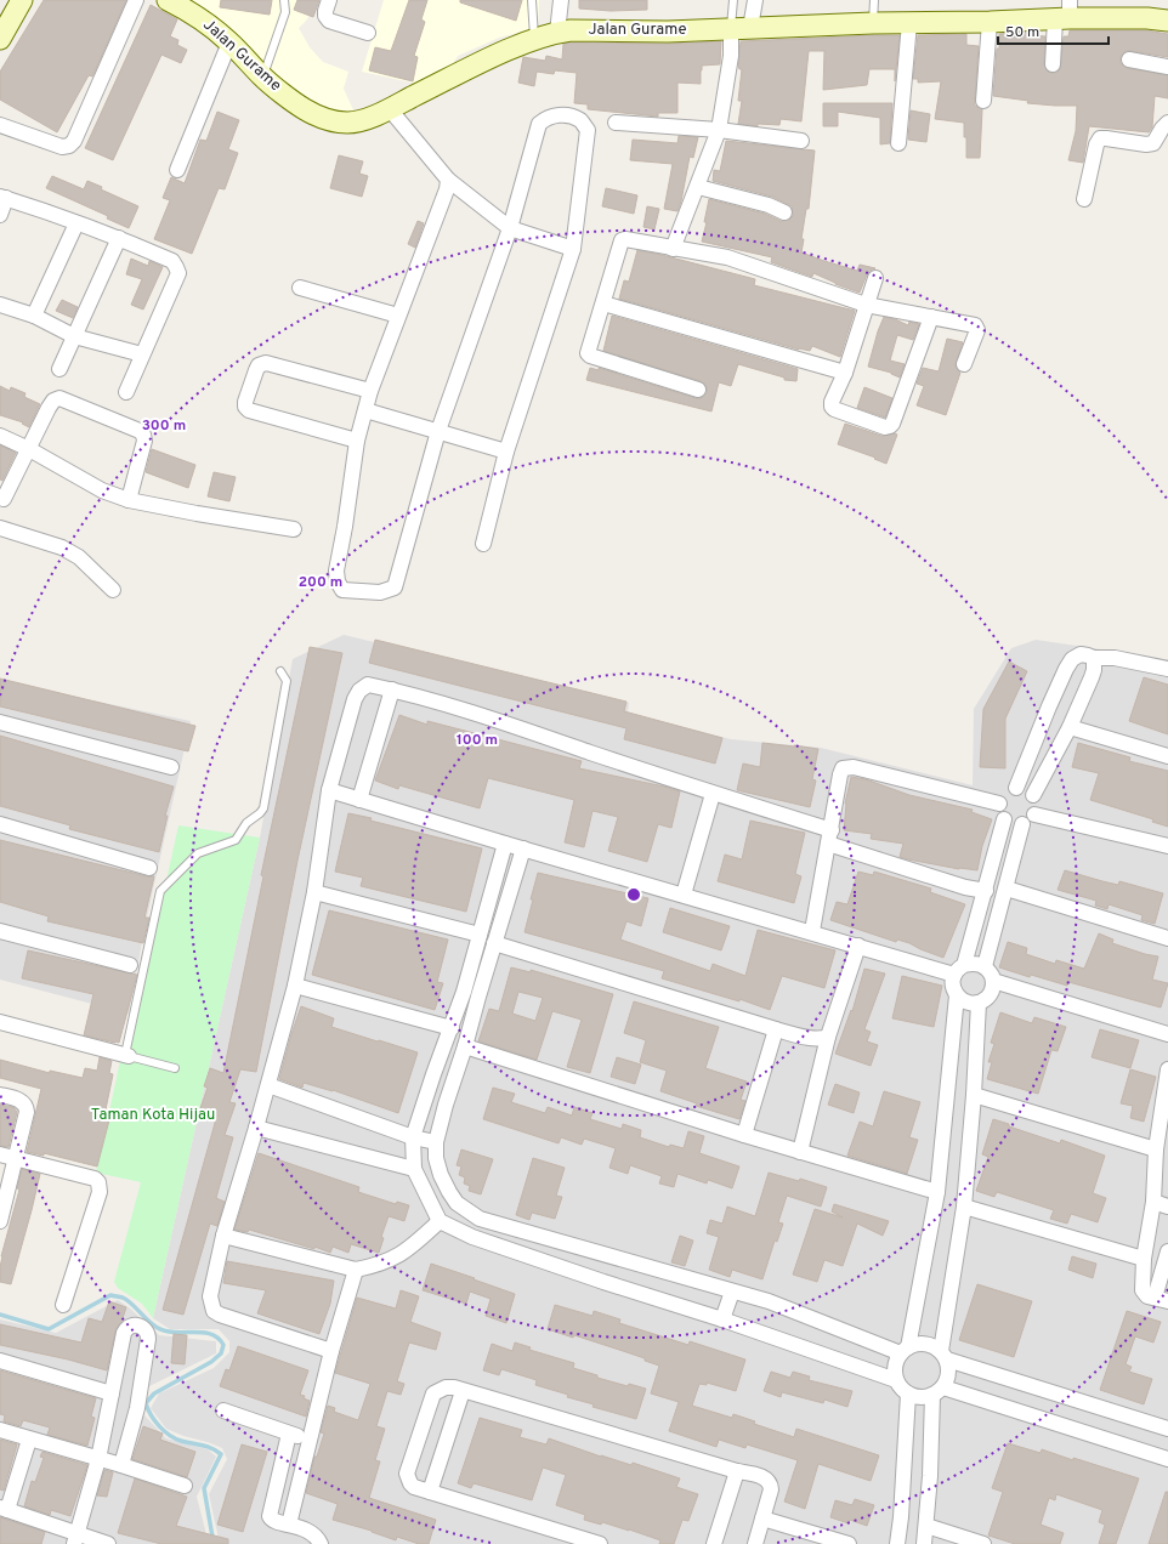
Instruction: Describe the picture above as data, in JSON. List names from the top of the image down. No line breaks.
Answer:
{"streets":{"street":["Jalan Gurame"]},"parks":["Taman Kota Hijau"],"scale_bar":"50 m","rings":["300 m","200 m","100 m"]}
